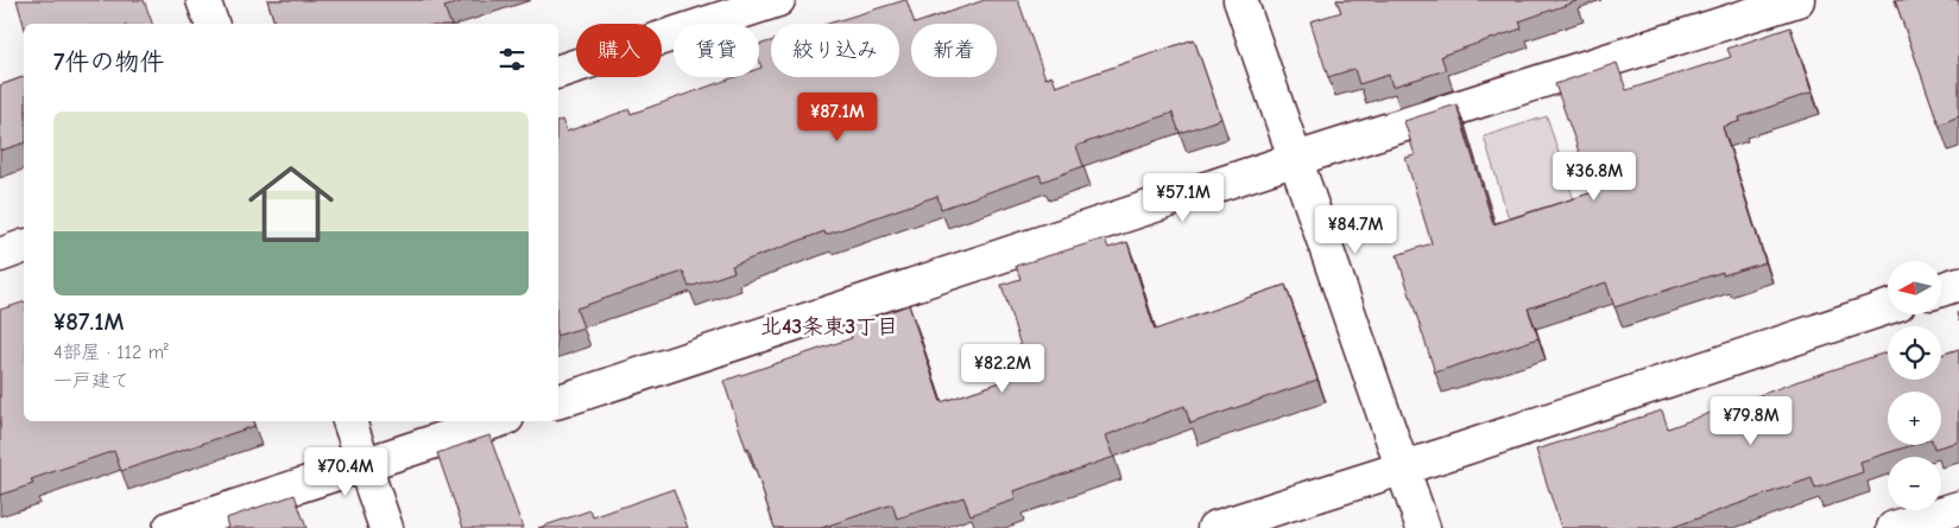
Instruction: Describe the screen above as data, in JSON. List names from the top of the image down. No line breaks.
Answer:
{"districts":["北43条東3丁目"],"north":"left","page":{"chip":["購入","賃貸","絞り込み","新着"],"heading":"7件の物件","price":["¥87.1M","¥36.8M","¥57.1M","¥84.7M","¥82.2M","¥79.8M","¥70.4M"],"list":[{"name":"¥87.1M","note":"4部屋 · 112 m² · 一戸建て"}],"map_buttons":["+","−"]}}
